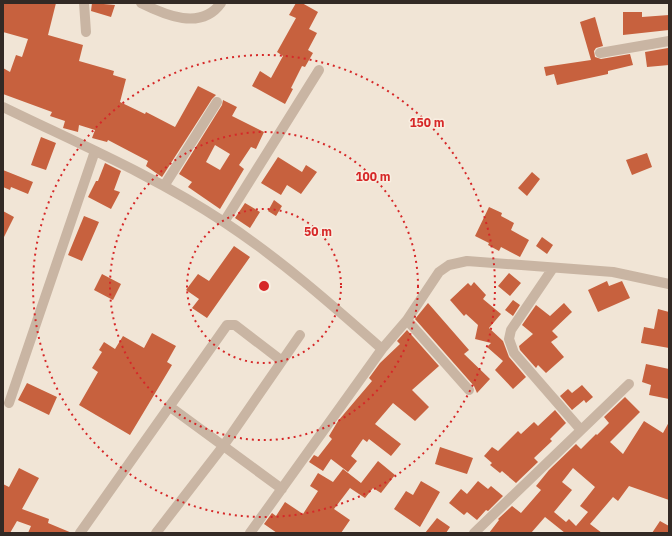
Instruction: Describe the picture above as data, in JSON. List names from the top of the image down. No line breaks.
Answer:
{"rings":["150 m","100 m","50 m"]}
